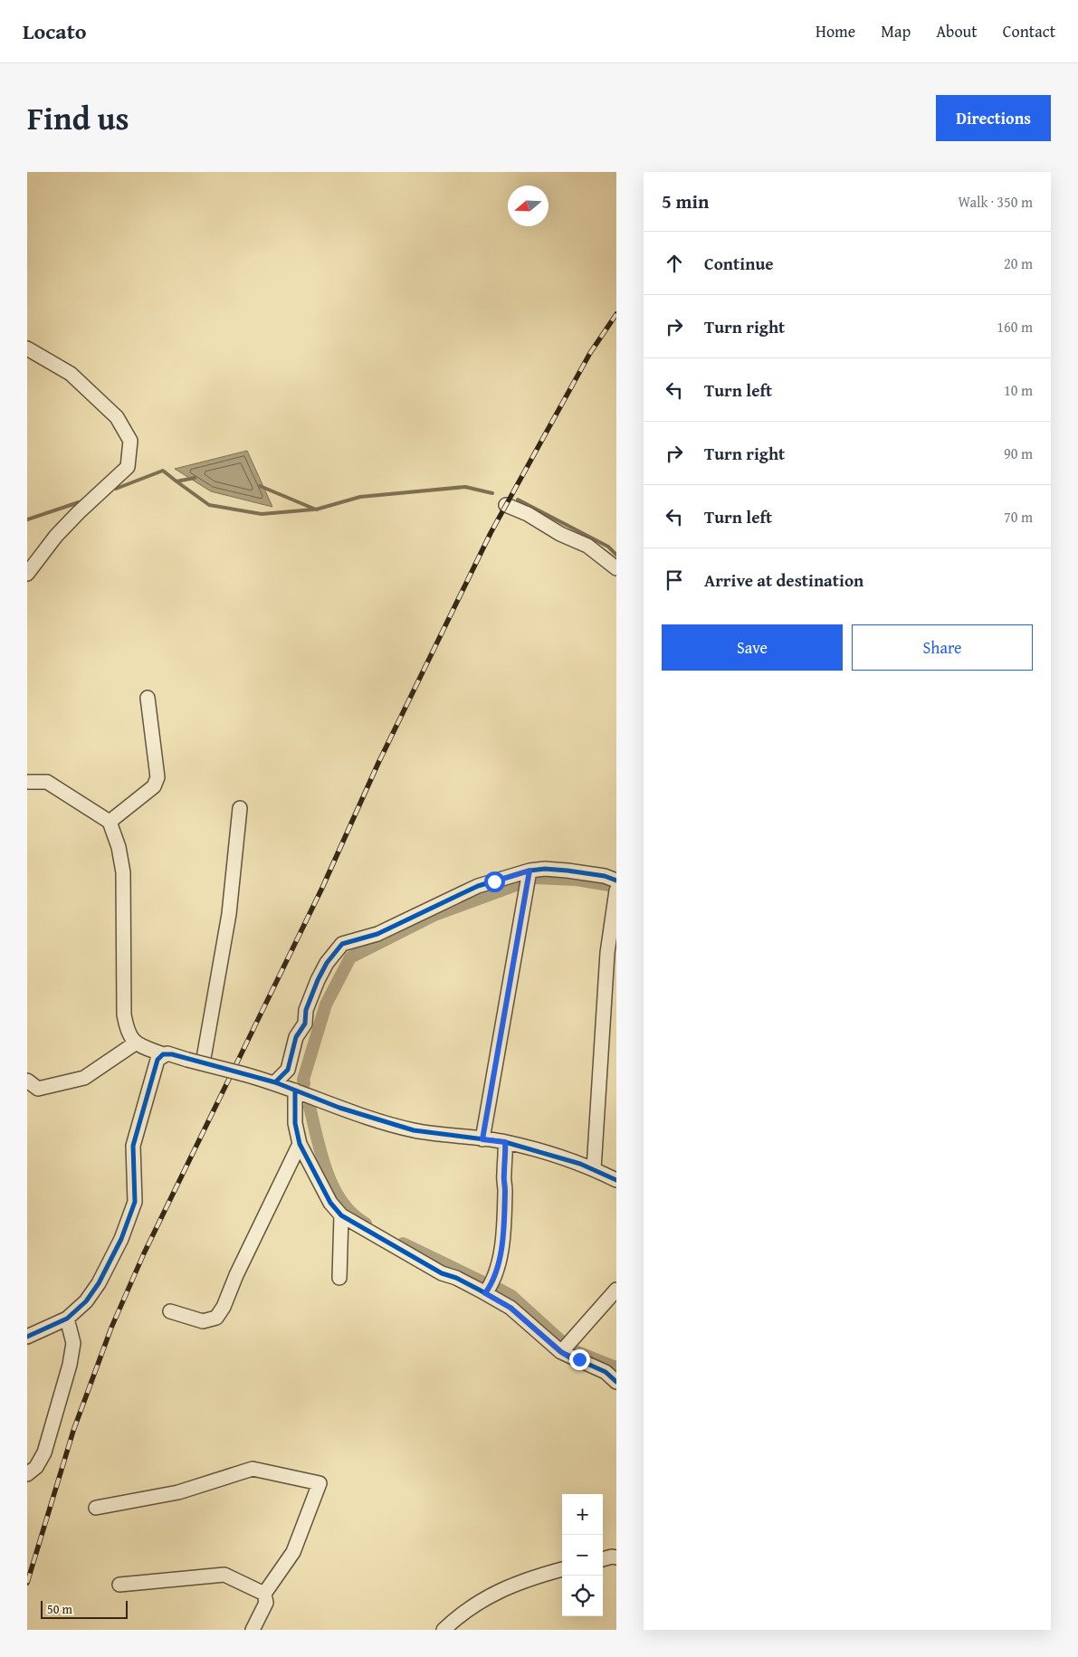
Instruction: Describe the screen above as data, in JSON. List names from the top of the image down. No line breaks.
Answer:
{"scale_bar":"50 m","north":"left","page":{"header":"Locato","nav":["Home","Map","About","Contact"],"title":"Find us","buttons":["Directions",["Save","Share"]],"heading":["5 min","Walk · 350 m"],"list":[["Continue","20 m"],["Turn right","160 m"],["Turn left","10 m"],["Turn right","90 m"],["Turn left","70 m"],"Arrive at destination"],"map_buttons":["+","−"],"scale":"50 m"}}
